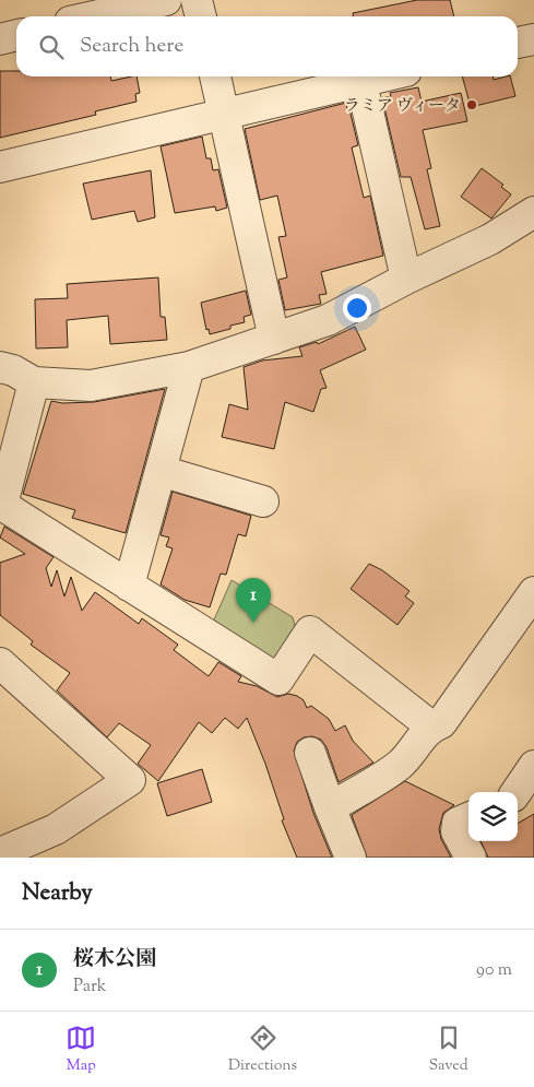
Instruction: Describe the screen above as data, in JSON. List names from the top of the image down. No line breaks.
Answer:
{"places":["ラミア ヴィータ"],"page":{"search":"Search here","pins":"1","heading":"Nearby","list":[{"mark":"1","name":"桜木公園","note":"Park","value":"90 m"}],"nav":["Map","Directions","Saved"]}}
